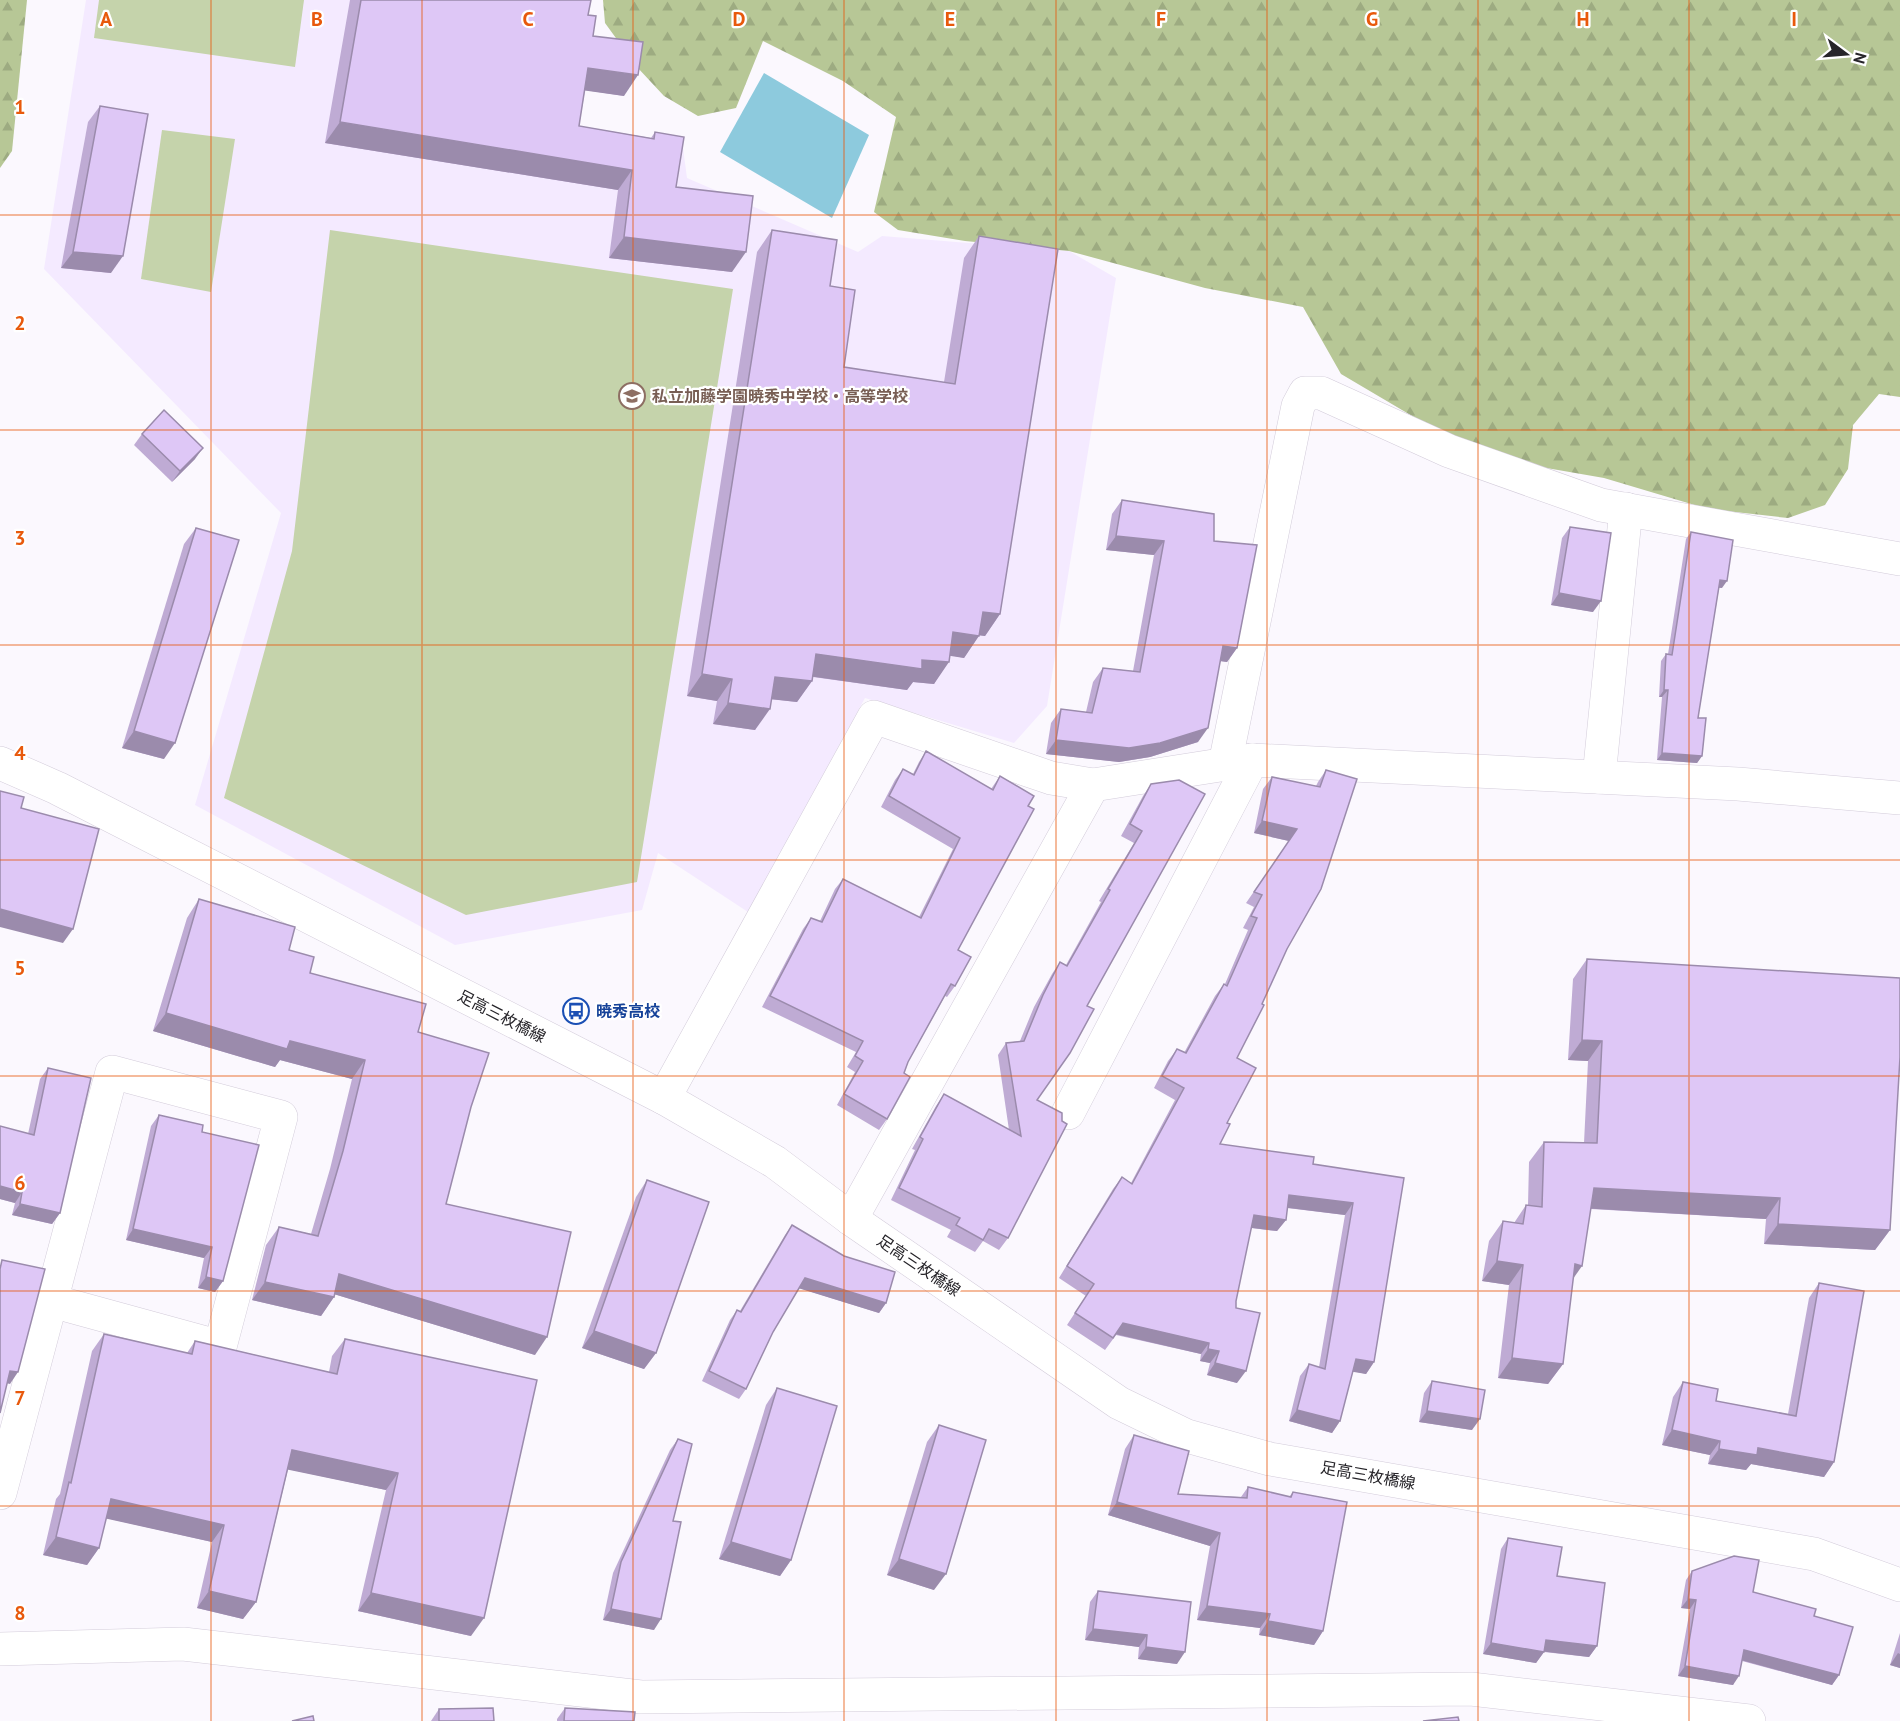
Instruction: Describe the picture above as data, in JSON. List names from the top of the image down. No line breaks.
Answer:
{"streets":{"street":["足高三枚橋線"]},"places":{"school or university":["私立加藤学園暁秀中学校・高等学校"],"bus stop":["暁秀高校"]},"north":"right","grid":{"columns":["A","B","C","D","E","F","G","H","I"],"rows":["1","2","3","4","5","6","7","8"]}}
